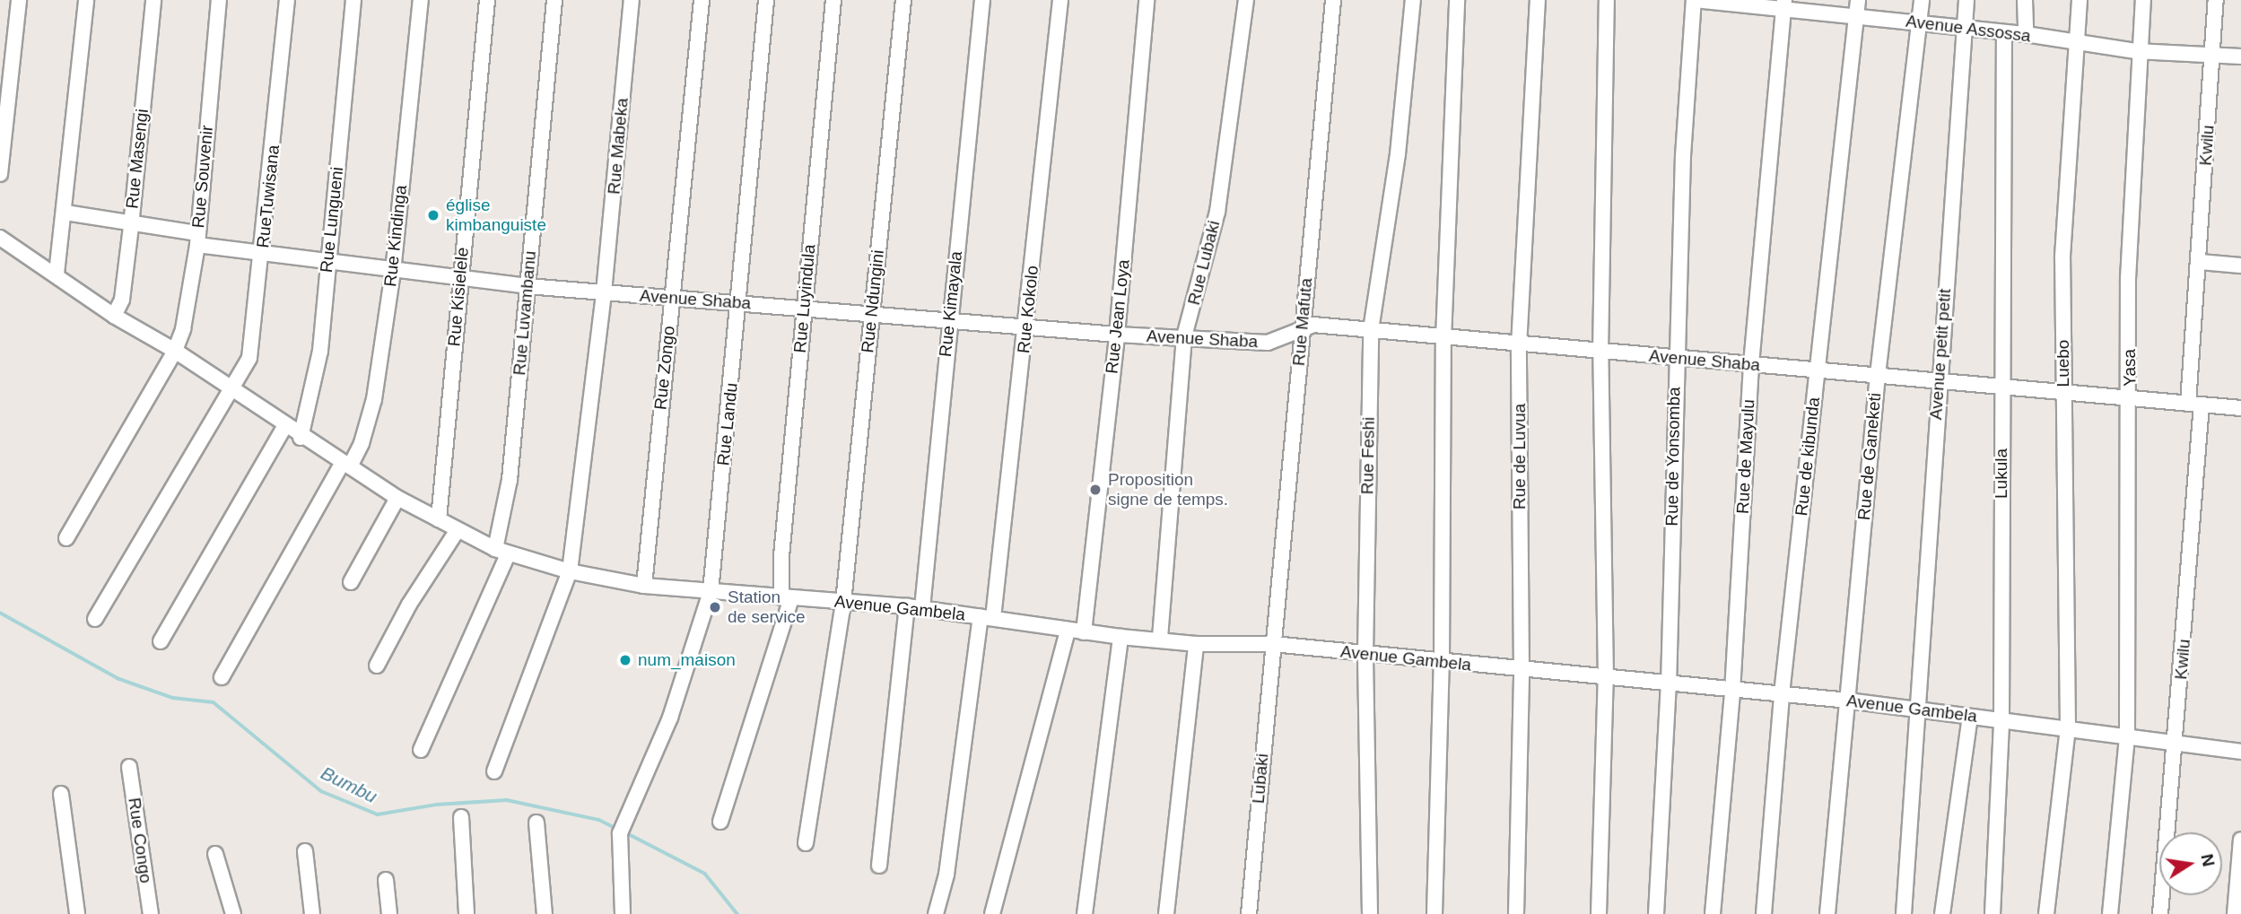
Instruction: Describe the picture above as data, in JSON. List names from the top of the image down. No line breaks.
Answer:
{"streets":{"street":["Avenue Assossa","Kwilu","Rue Mabeka","Rue Masengi","Rue Souvenir","RueTuwisana","Rue Lungueni","Rue Kindinga","Rue Lubaki","Rue Kisielele","Rue Luyindula","Avenue Shaba","Rue Ndungini","Rue Kimayala","Rue Kokolo","Rue Luvambanu","Rue Jean Loya","Rue Mafuta","Avenue petit petit","Luebo","Rue Zongo","Yasa","Rue Landu","Rue Feshi","Rue de Luvua","Rue de Yonsomba","Rue de Mayulu","Rue de kibunda","Rue de Ganeketi","Lukula","Avenue Gambela","Lubaki","Rue Congo"]},"crossings":[["Avenue Assossa","Kwilu"],["Avenue Assossa","Avenue petit petit"],["Avenue Assossa","Luebo"],["Avenue Assossa","Yasa"],["Avenue Assossa","Rue de Yonsomba"],["Avenue Assossa","Rue de Mayulu"],["Avenue Assossa","Rue de kibunda"],["Avenue Assossa","Rue de Ganeketi"],["Avenue Assossa","Lukula"],["Kwilu","Avenue Shaba"],["Kwilu","Avenue Gambela"],["Rue Mabeka","Avenue Shaba"],["Rue Mabeka","Avenue Gambela"],["Rue Masengi","Avenue Shaba"],["Rue Masengi","Avenue Gambela"],["Rue Souvenir","Avenue Shaba"],["Rue Souvenir","Avenue Gambela"],["RueTuwisana","Avenue Shaba"],["RueTuwisana","Avenue Gambela"],["Rue Lungueni","Avenue Shaba"],["Rue Lungueni","Avenue Gambela"],["Rue Kindinga","Avenue Shaba"],["Rue Kindinga","Avenue Gambela"],["Rue Lubaki","Avenue Shaba"],["Rue Lubaki","Avenue Gambela"],["Rue Kisielele","Avenue Shaba"],["Rue Kisielele","Avenue Gambela"],["Rue Luyindula","Avenue Shaba"],["Rue Luyindula","Avenue Gambela"],["Avenue Shaba","Rue Ndungini"],["Avenue Shaba","Rue Kimayala"],["Avenue Shaba","Rue Kokolo"],["Avenue Shaba","Rue Luvambanu"],["Avenue Shaba","Rue Jean Loya"],["Avenue Shaba","Rue Mafuta"],["Avenue Shaba","Avenue petit petit"],["Avenue Shaba","Luebo"],["Avenue Shaba","Rue Zongo"],["Avenue Shaba","Yasa"],["Avenue Shaba","Rue Landu"],["Avenue Shaba","Rue Feshi"],["Avenue Shaba","Rue de Luvua"],["Avenue Shaba","Rue de Yonsomba"],["Avenue Shaba","Rue de Mayulu"],["Avenue Shaba","Rue de kibunda"],["Avenue Shaba","Rue de Ganeketi"],["Avenue Shaba","Lukula"],["Rue Ndungini","Avenue Gambela"],["Rue Kimayala","Avenue Gambela"],["Rue Kokolo","Avenue Gambela"],["Rue Luvambanu","Avenue Gambela"],["Rue Jean Loya","Avenue Gambela"],["Rue Mafuta","Avenue Gambela"],["Rue Mafuta","Lubaki"],["Avenue petit petit","Avenue Gambela"],["Luebo","Avenue Gambela"],["Rue Zongo","Avenue Gambela"],["Yasa","Avenue Gambela"],["Rue Landu","Avenue Gambela"],["Rue Feshi","Avenue Gambela"],["Rue de Luvua","Avenue Gambela"],["Rue de Yonsomba","Avenue Gambela"],["Rue de Mayulu","Avenue Gambela"],["Rue de kibunda","Avenue Gambela"],["Rue de Ganeketi","Avenue Gambela"],["Lukula","Avenue Gambela"],["Avenue Gambela","Lubaki"]],"water":["Bumbu"],"places":["église kimbanguiste","Proposition signe de temps.","Station de service","num_maison"],"north":"right"}
